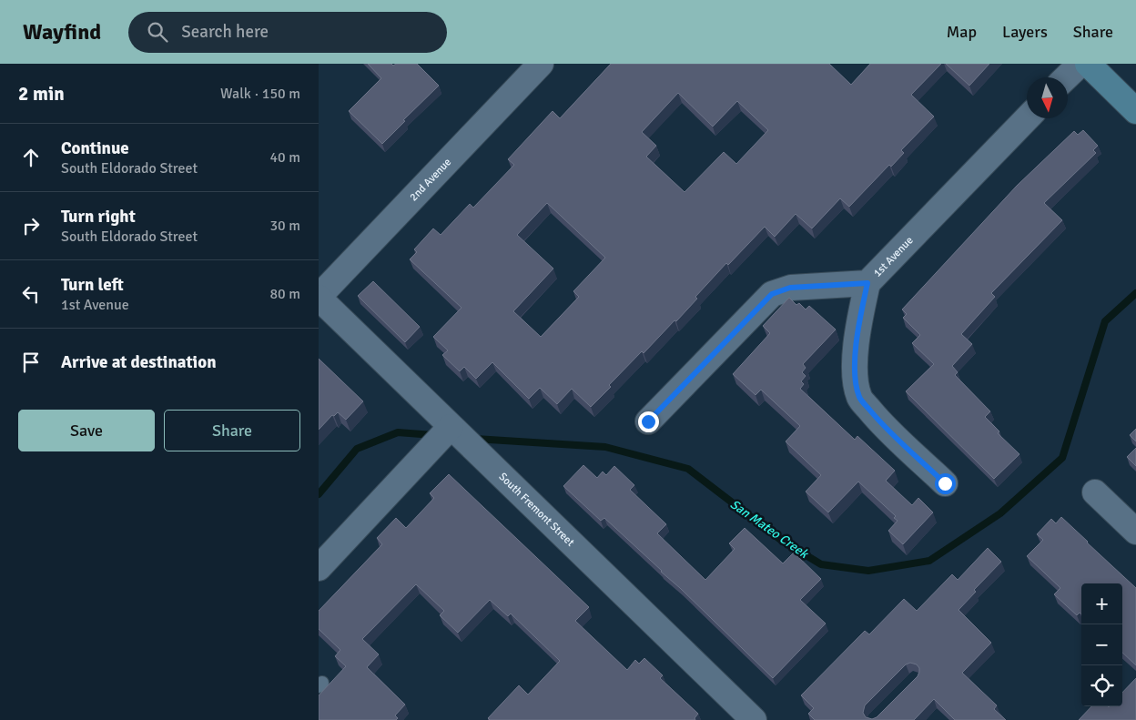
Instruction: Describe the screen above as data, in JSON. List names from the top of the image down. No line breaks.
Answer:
{"streets":{"street":["2nd Avenue","1st Avenue","South Fremont Street"]},"crossings":[["2nd Avenue","South Fremont Street"]],"water":["San Mateo Creek"],"north":"bottom","page":{"header":"Wayfind","search":"Search here","nav":["Map","Layers","Share"],"heading":["2 min","Walk · 150 m"],"list":[["Continue","South Eldorado Street","40 m"],["Turn right","South Eldorado Street","30 m"],["Turn left","1st Avenue","80 m"],"Arrive at destination"],"buttons":["Save","Share"],"map_buttons":["+","−"]}}
